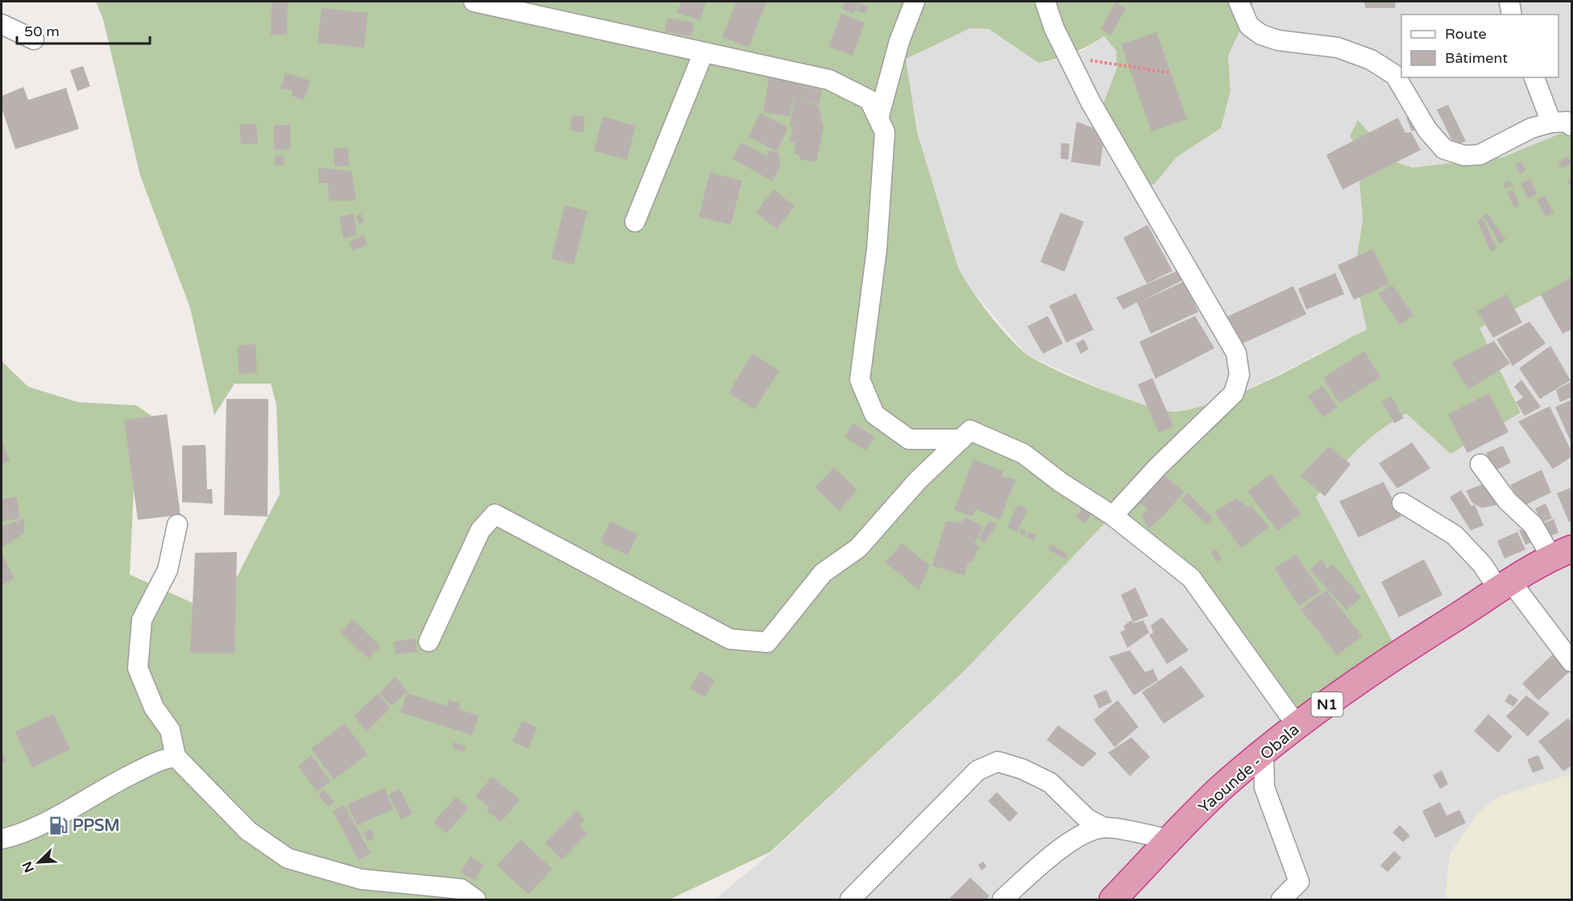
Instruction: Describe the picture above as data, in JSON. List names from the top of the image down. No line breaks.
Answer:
{"streets":{"highway":["N1","Yaounde - Obala"]},"places":{"fuel station":["PPSM"]},"legend":["Route","Bâtiment"],"scale_bar":"50 m","north":"bottom left"}
